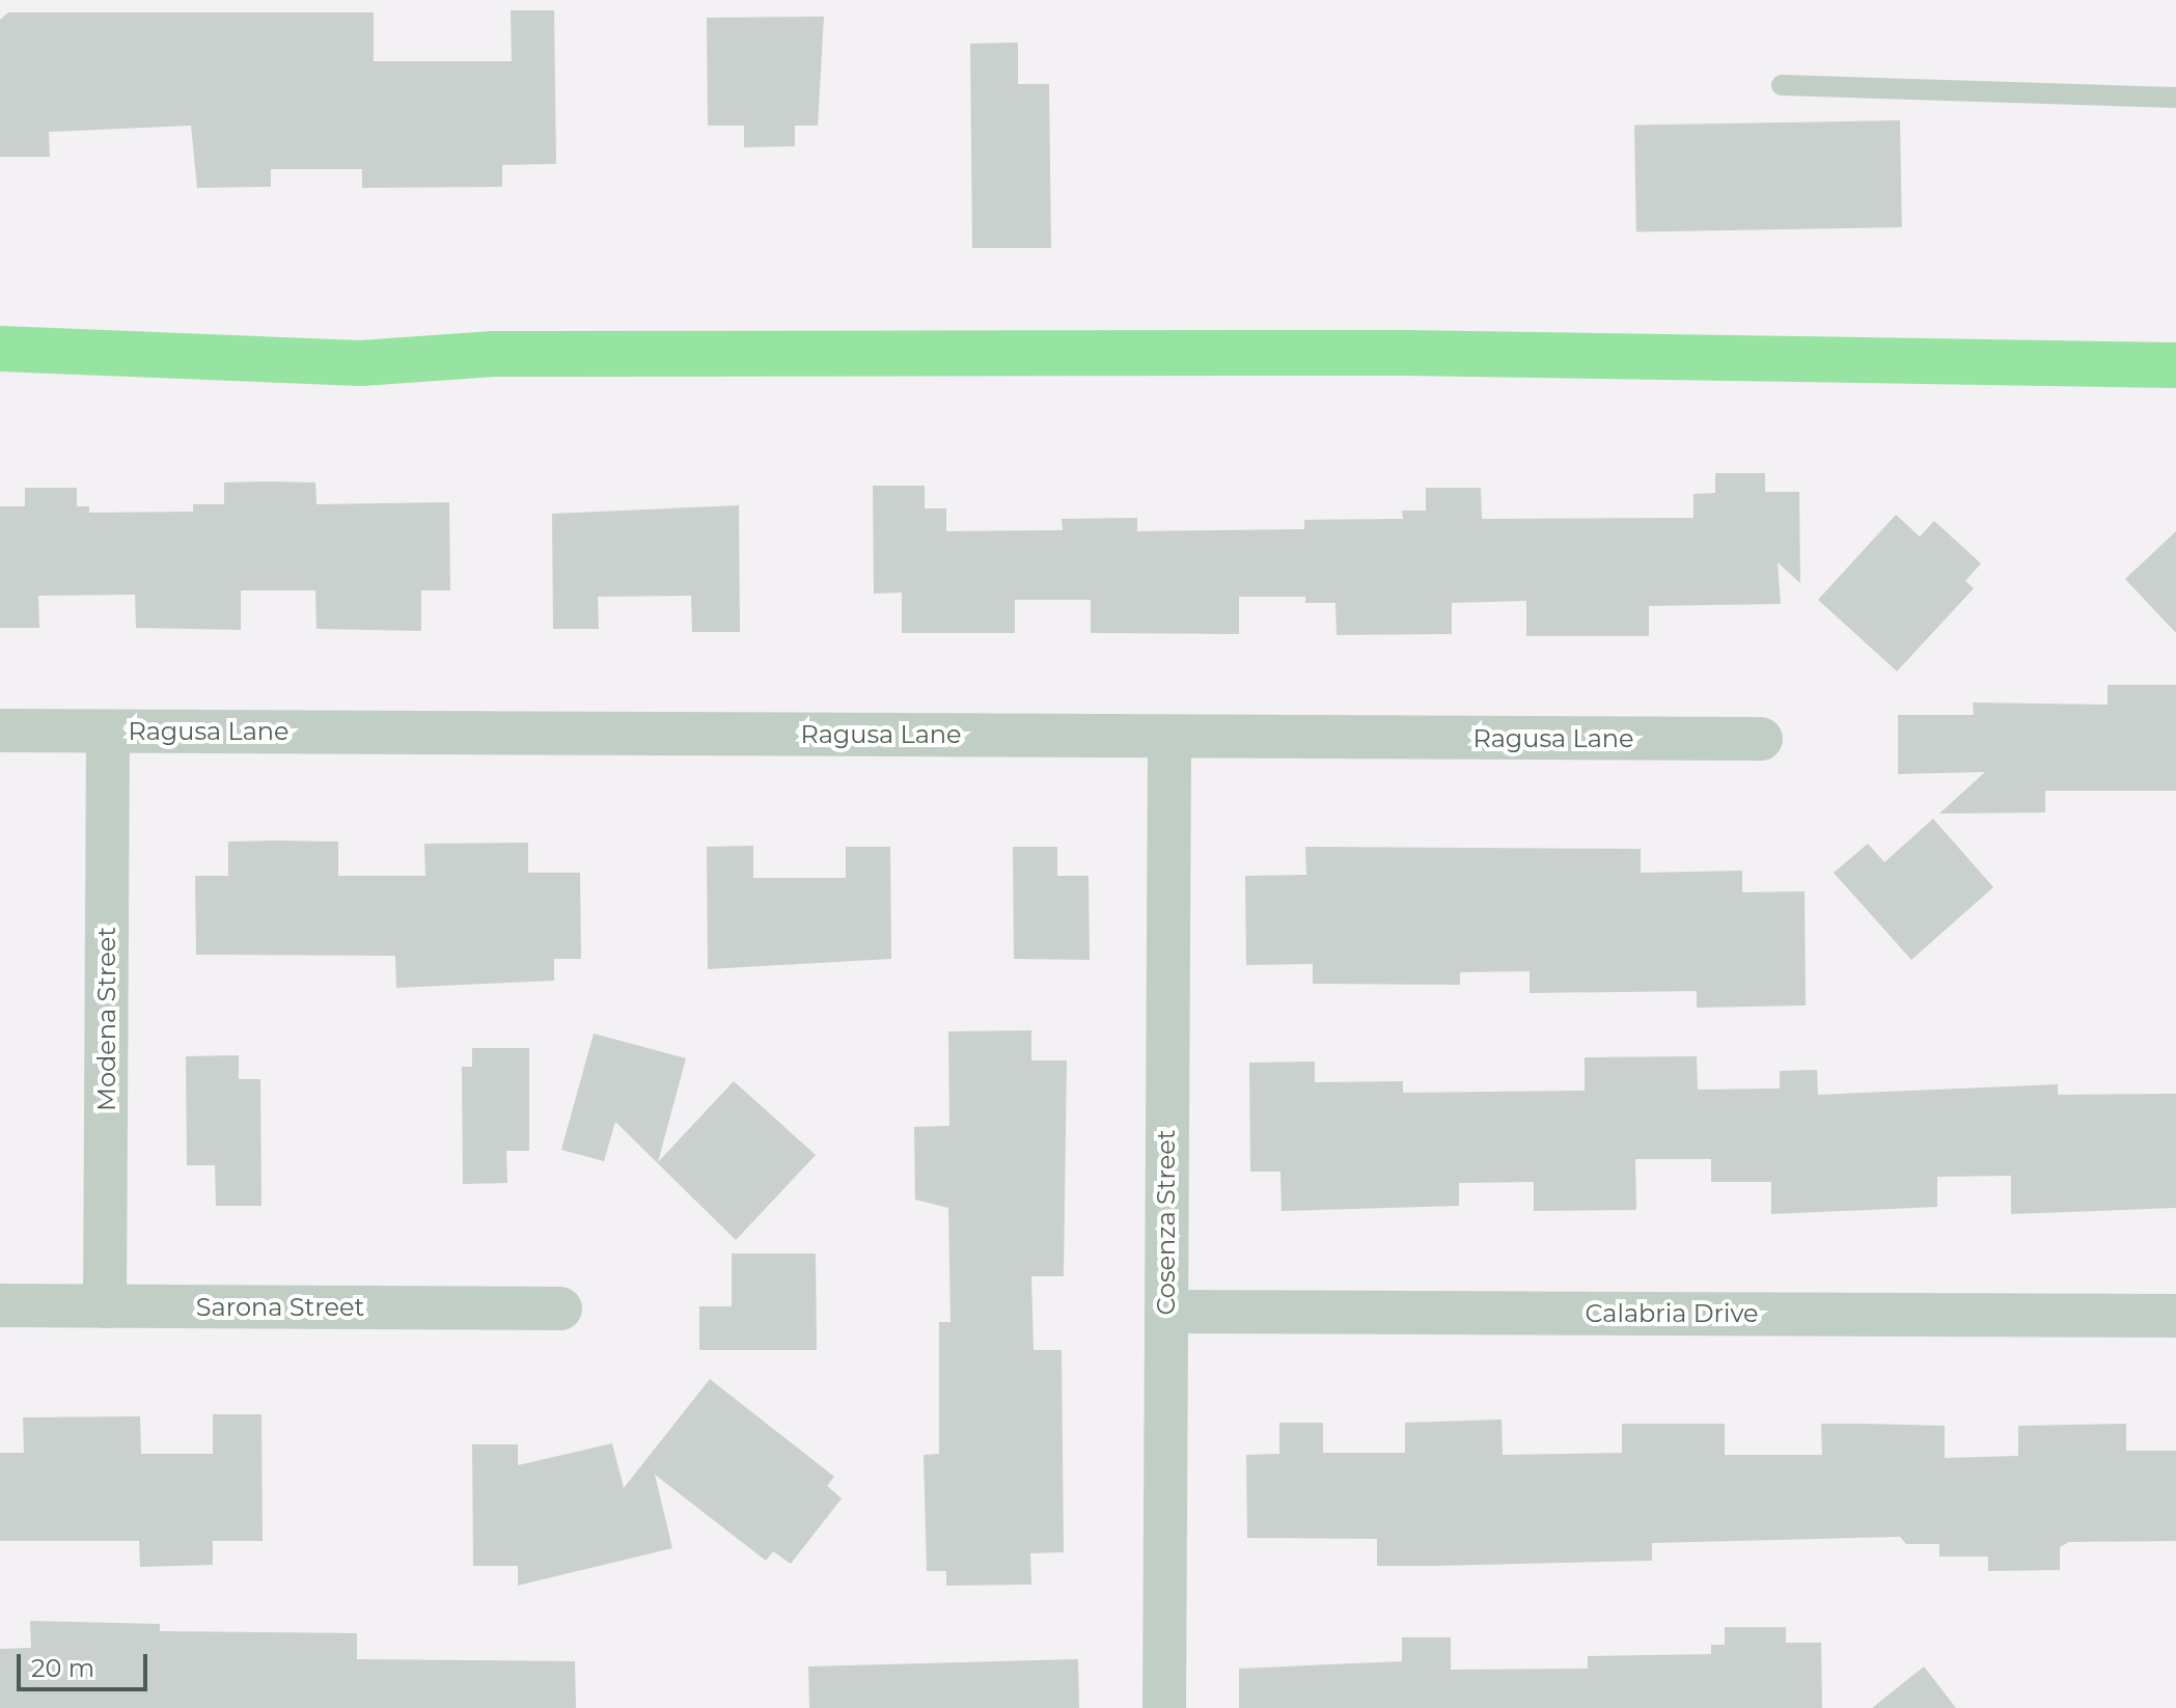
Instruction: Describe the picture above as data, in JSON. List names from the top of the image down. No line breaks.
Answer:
{"streets":{"street":["Ragusa Lane","Modena Street","Cosenza Street","Sarona Street","Calabria Drive"]},"crossings":[["Ragusa Lane","Modena Street"],["Ragusa Lane","Cosenza Street"],["Modena Street","Sarona Street"],["Cosenza Street","Calabria Drive"]],"scale_bar":"20 m"}
